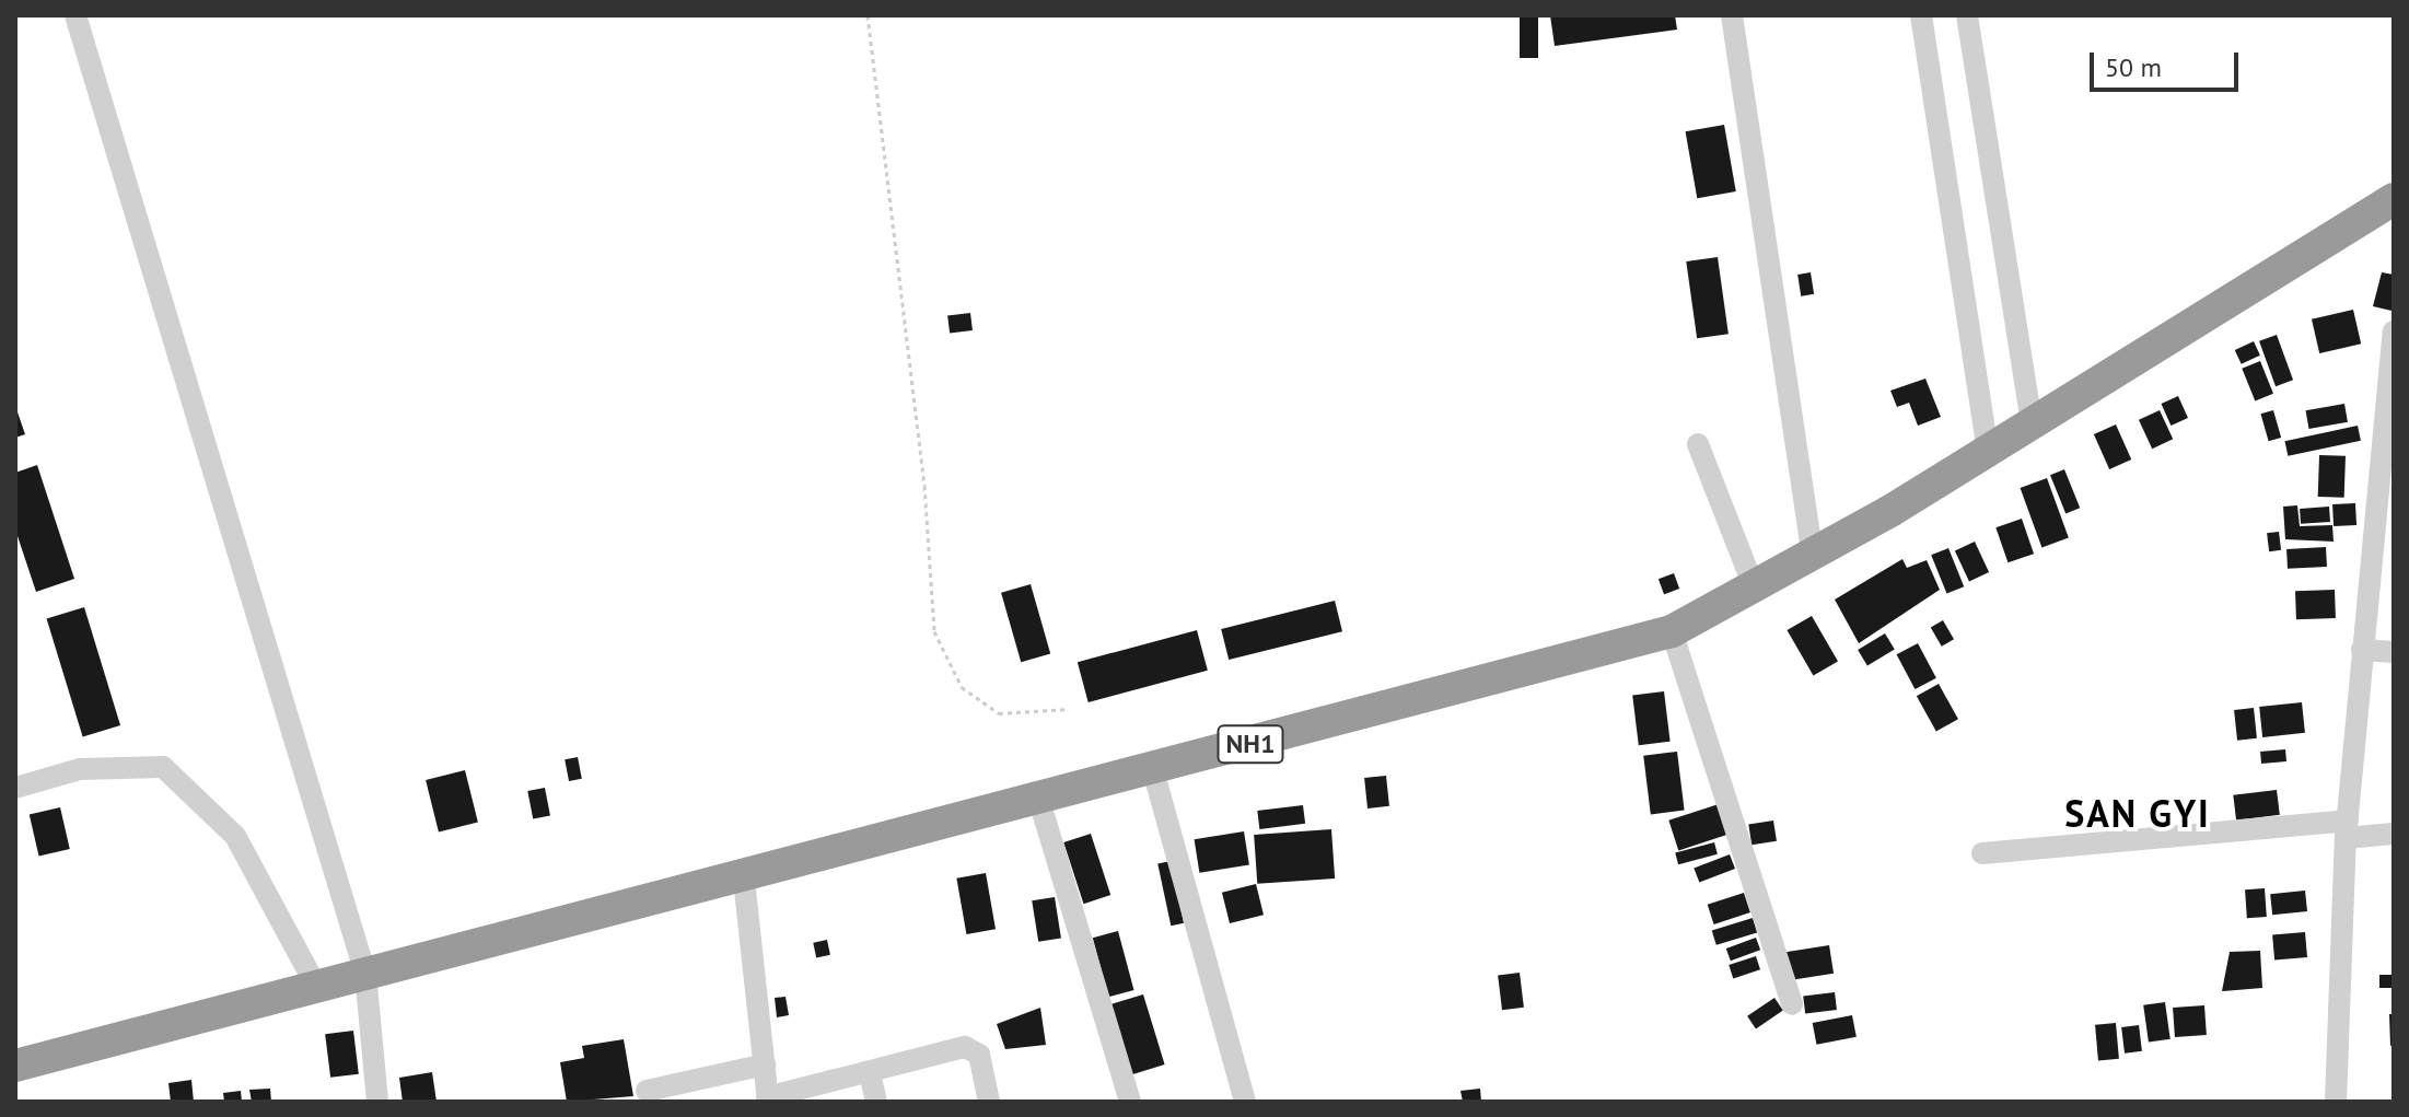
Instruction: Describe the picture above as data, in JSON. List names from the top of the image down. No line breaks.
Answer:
{"streets":{"highway":["NH1"]},"districts":["SAN GYI"],"scale_bar":"50 m"}
